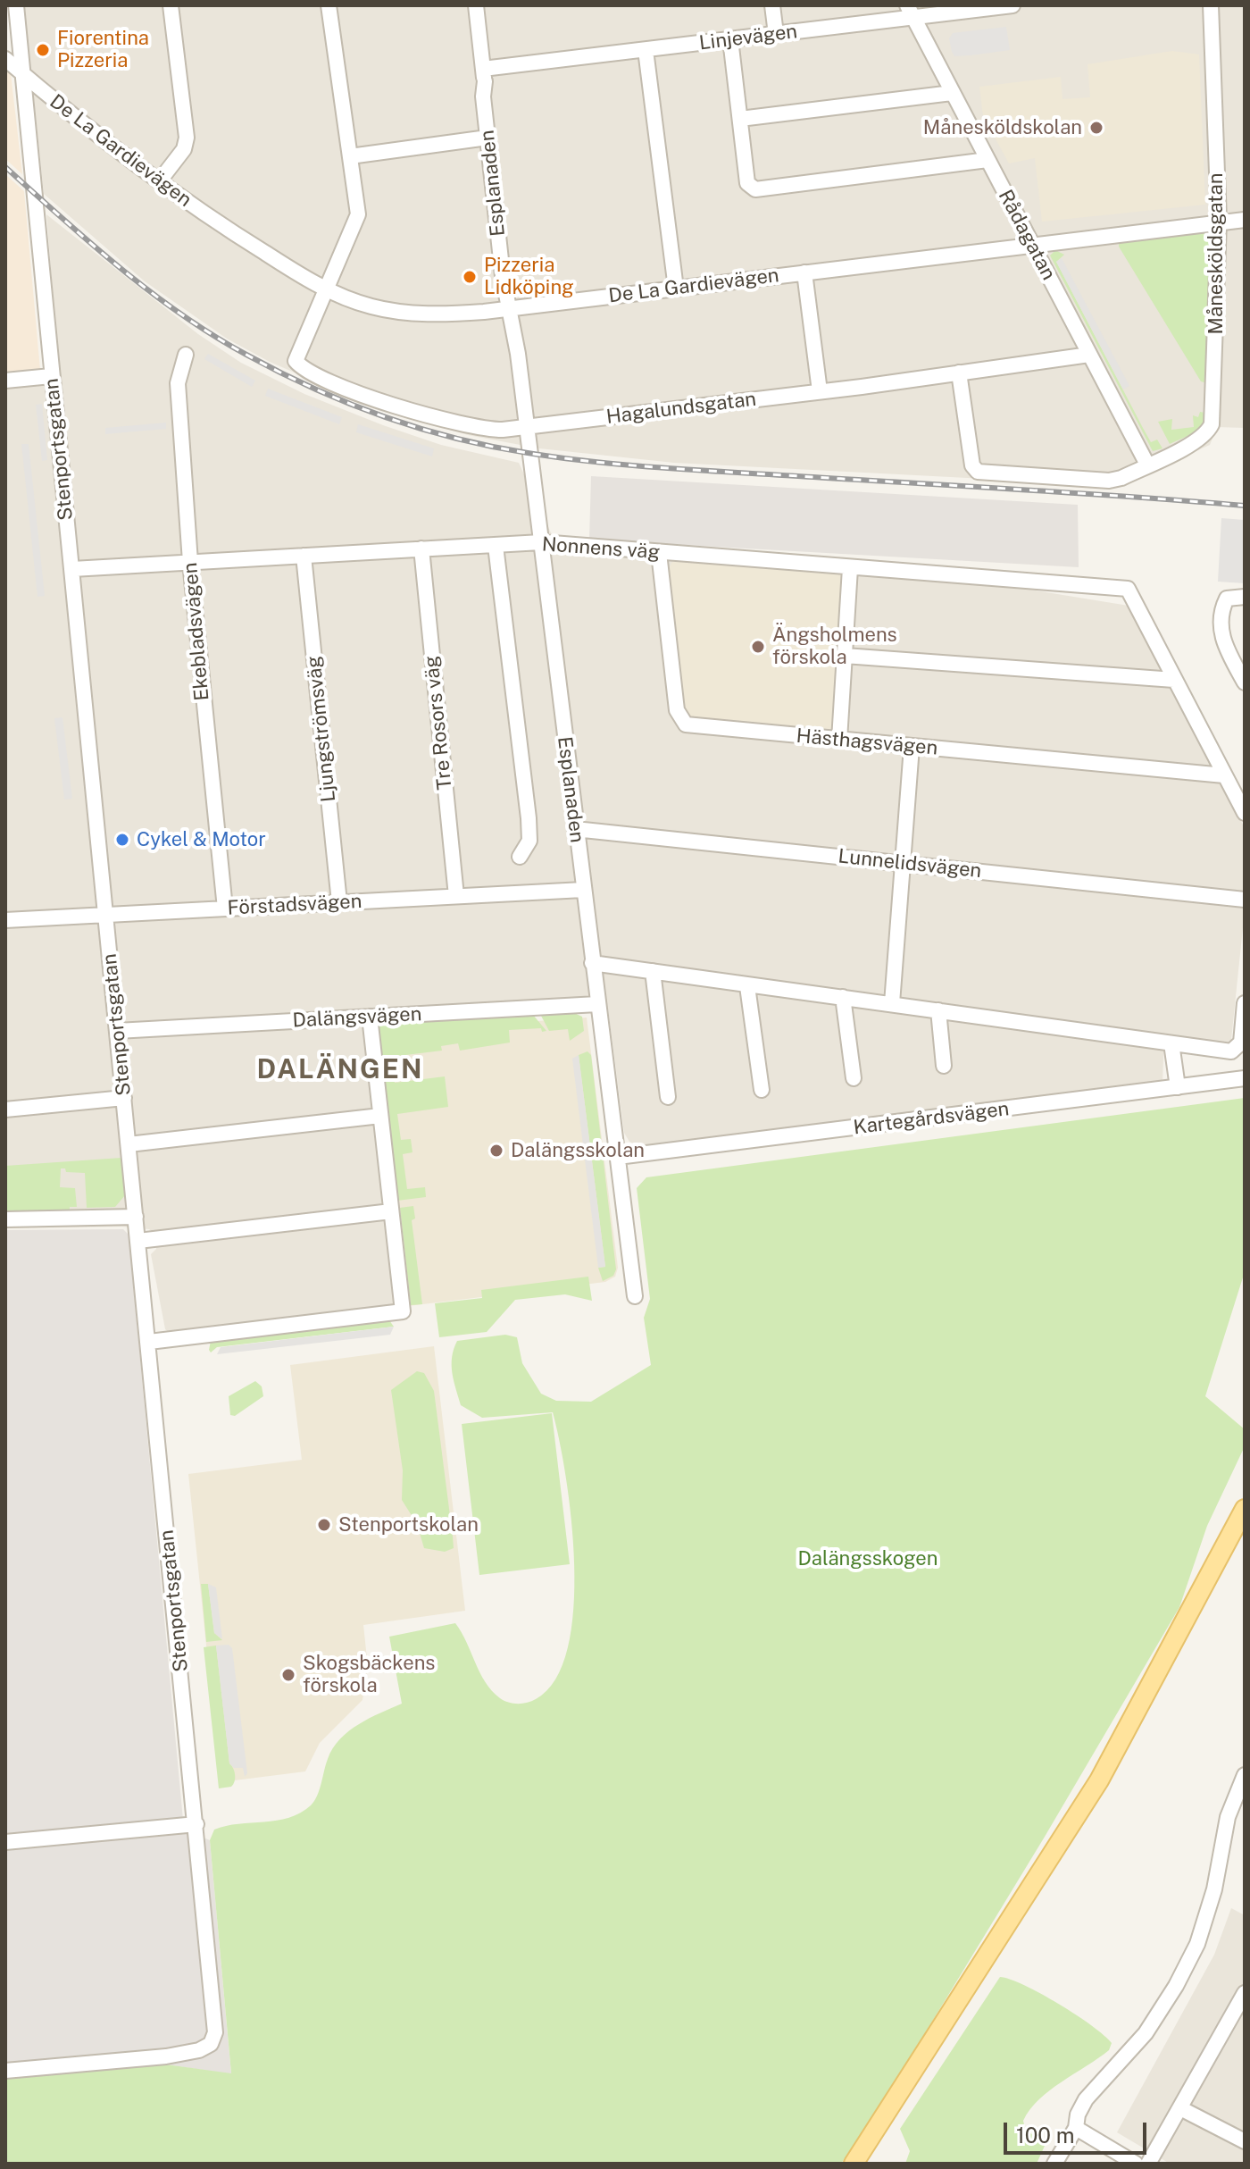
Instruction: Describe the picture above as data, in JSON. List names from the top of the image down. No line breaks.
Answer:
{"streets":{"street":["Linjevägen","De La Gardievägen","Esplanaden","Rådagatan","Månesköldsgatan","Hagalundsgatan","Stenportsgatan","Nonnens väg","Ekebladsvägen","Tre Rosors väg","Ljungströmsväg","Hästhagsvägen","Lunnelidsvägen","Förstadsvägen","Dalängsvägen","Kartegårdsvägen"]},"crossings":[["Linjevägen","Esplanaden"],["Linjevägen","Rådagatan"],["De La Gardievägen","Esplanaden"],["De La Gardievägen","Rådagatan"],["De La Gardievägen","Månesköldsgatan"],["De La Gardievägen","Hagalundsgatan"],["De La Gardievägen","Stenportsgatan"],["Esplanaden","Hagalundsgatan"],["Esplanaden","Nonnens väg"],["Esplanaden","Lunnelidsvägen"],["Esplanaden","Förstadsvägen"],["Esplanaden","Dalängsvägen"],["Esplanaden","Kartegårdsvägen"],["Rådagatan","Månesköldsgatan"],["Rådagatan","Hagalundsgatan"],["Månesköldsgatan","Hagalundsgatan"],["Stenportsgatan","Nonnens väg"],["Stenportsgatan","Förstadsvägen"],["Stenportsgatan","Dalängsvägen"],["Nonnens väg","Ekebladsvägen"],["Nonnens väg","Tre Rosors väg"],["Nonnens väg","Ljungströmsväg"],["Nonnens väg","Hästhagsvägen"],["Ekebladsvägen","Förstadsvägen"],["Tre Rosors väg","Förstadsvägen"],["Ljungströmsväg","Förstadsvägen"]],"districts":["DALÄNGEN"],"parks":["Dalängsskogen"],"places":["Fiorentina Pizzeria","Månesköldskolan","Pizzeria Lidköping","Ängsholmens förskola","Cykel & Motor","Dalängsskolan","Stenportskolan","Skogsbäckens förskola"],"scale_bar":"100 m"}
